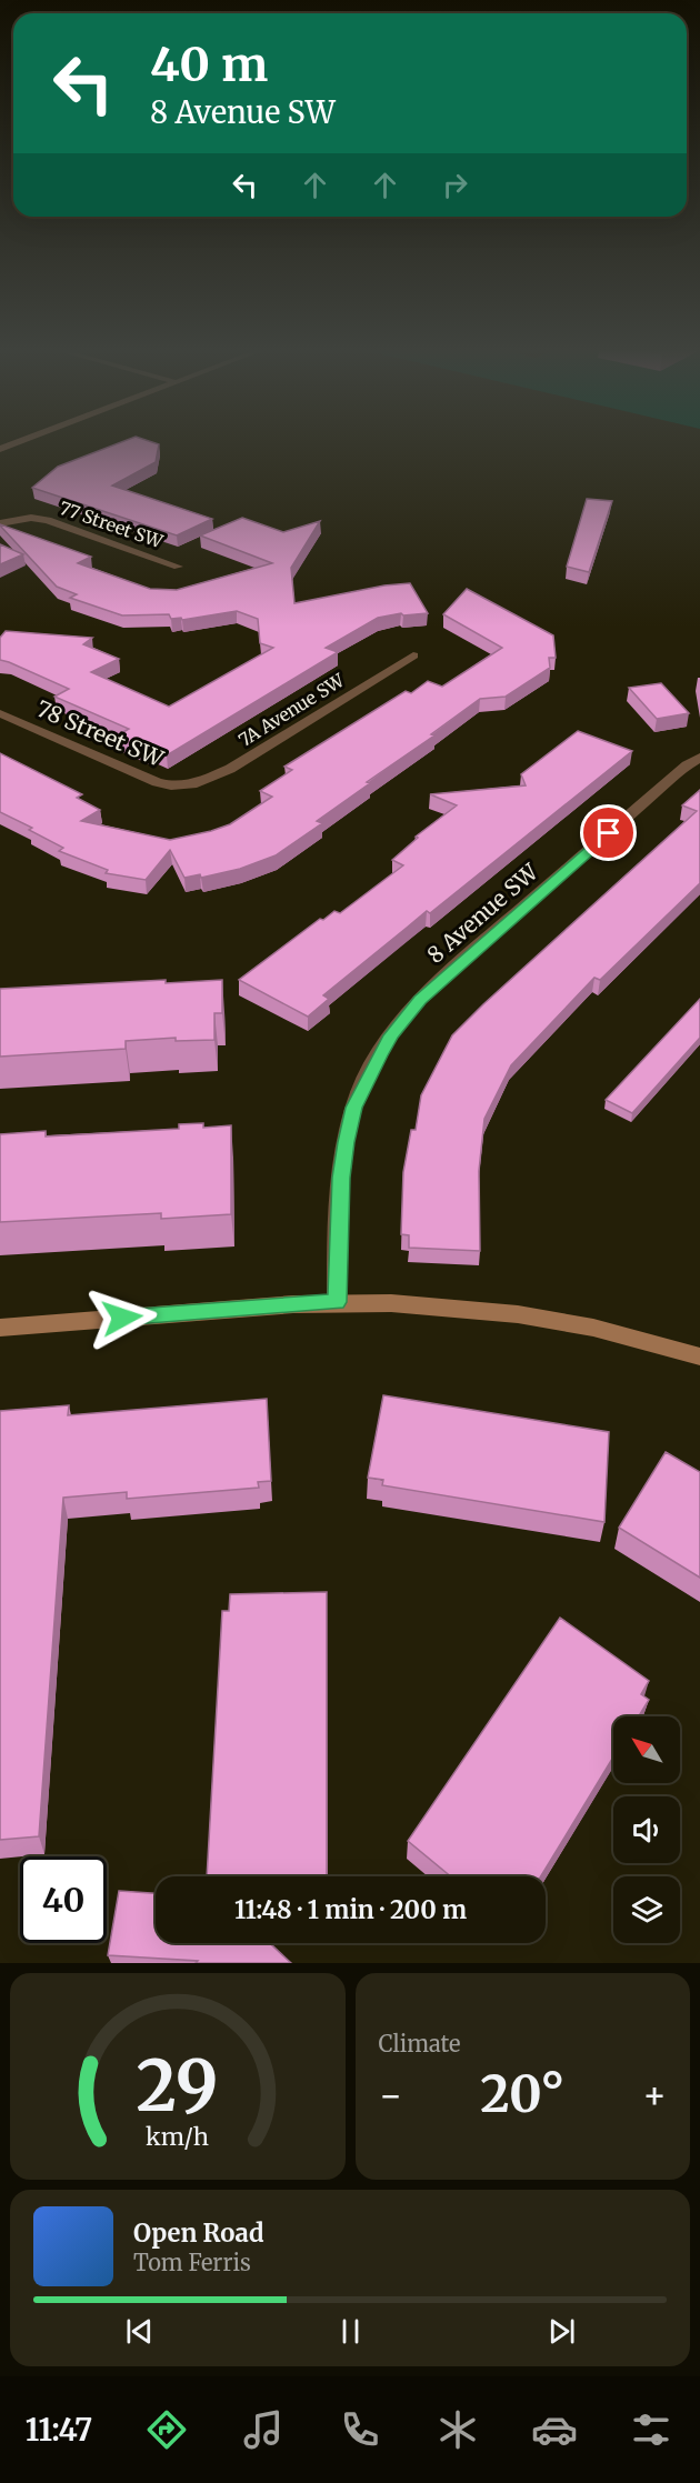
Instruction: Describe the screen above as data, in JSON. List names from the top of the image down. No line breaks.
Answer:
{"streets":{"street":["77 Street SW","7A Avenue SW","78 Street SW","8 Avenue SW"]},"crossings":[["7A Avenue SW","78 Street SW"]],"north":"top left","page":{"turn":["40 m","8 Avenue SW"],"limit":"40","trip":"11:48 · 1 min · 200 m","tile":"Climate","heat":["−","20°","+"],"song":["Open Road","Tom Ferris"],"tabs":"11:47","gauge":["29","km/h"]}}
